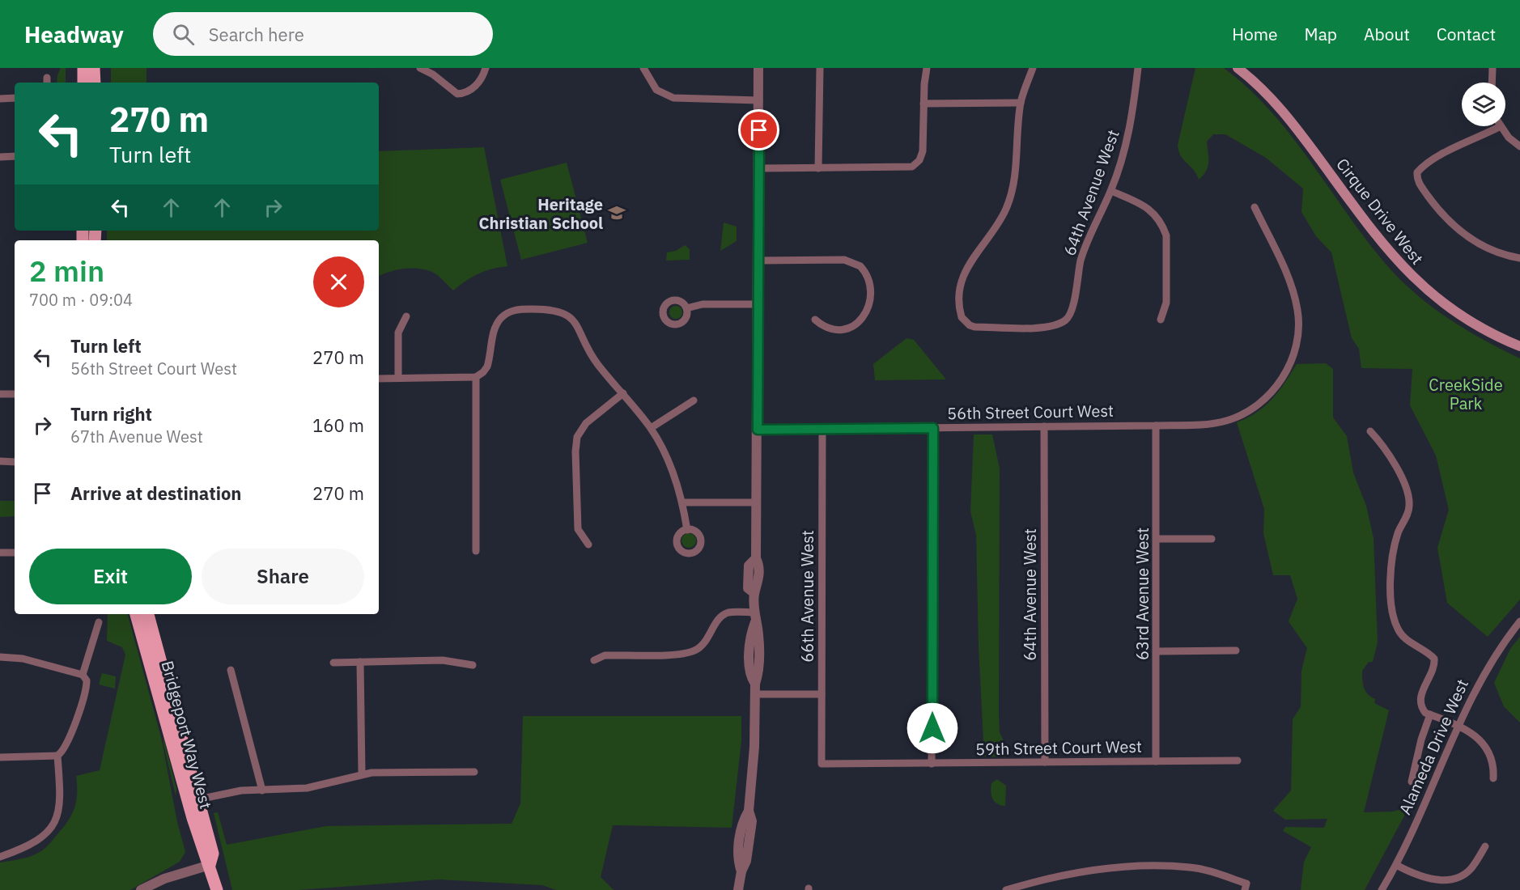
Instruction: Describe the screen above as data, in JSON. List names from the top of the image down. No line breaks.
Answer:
{"streets":{"main road":["Cirque Drive West","Bridgeport Way West"],"street":["64th Avenue West","56th Street Court West","63rd Avenue West","66th Avenue West","Alameda Drive West","59th Street Court West"]},"crossings":[["64th Avenue West","56th Street Court West"],["64th Avenue West","59th Street Court West"],["56th Street Court West","63rd Avenue West"],["56th Street Court West","66th Avenue West"],["63rd Avenue West","59th Street Court West"],["66th Avenue West","59th Street Court West"]],"parks":["CreekSide Park"],"places":{"school or university":["Heritage Christian School"]},"page":{"header":"Headway","search":"Search here","nav":["Home","Map","About","Contact"],"turn":["270 m","Turn left"],"heading":["2 min","700 m · 09:04"],"list":[{"name":"Turn left","note":"56th Street Court West","value":"270 m"},{"name":"Turn right","note":"67th Avenue West","value":"160 m"},{"name":"Arrive at destination","value":"270 m"}],"buttons":["Exit","Share"]}}
